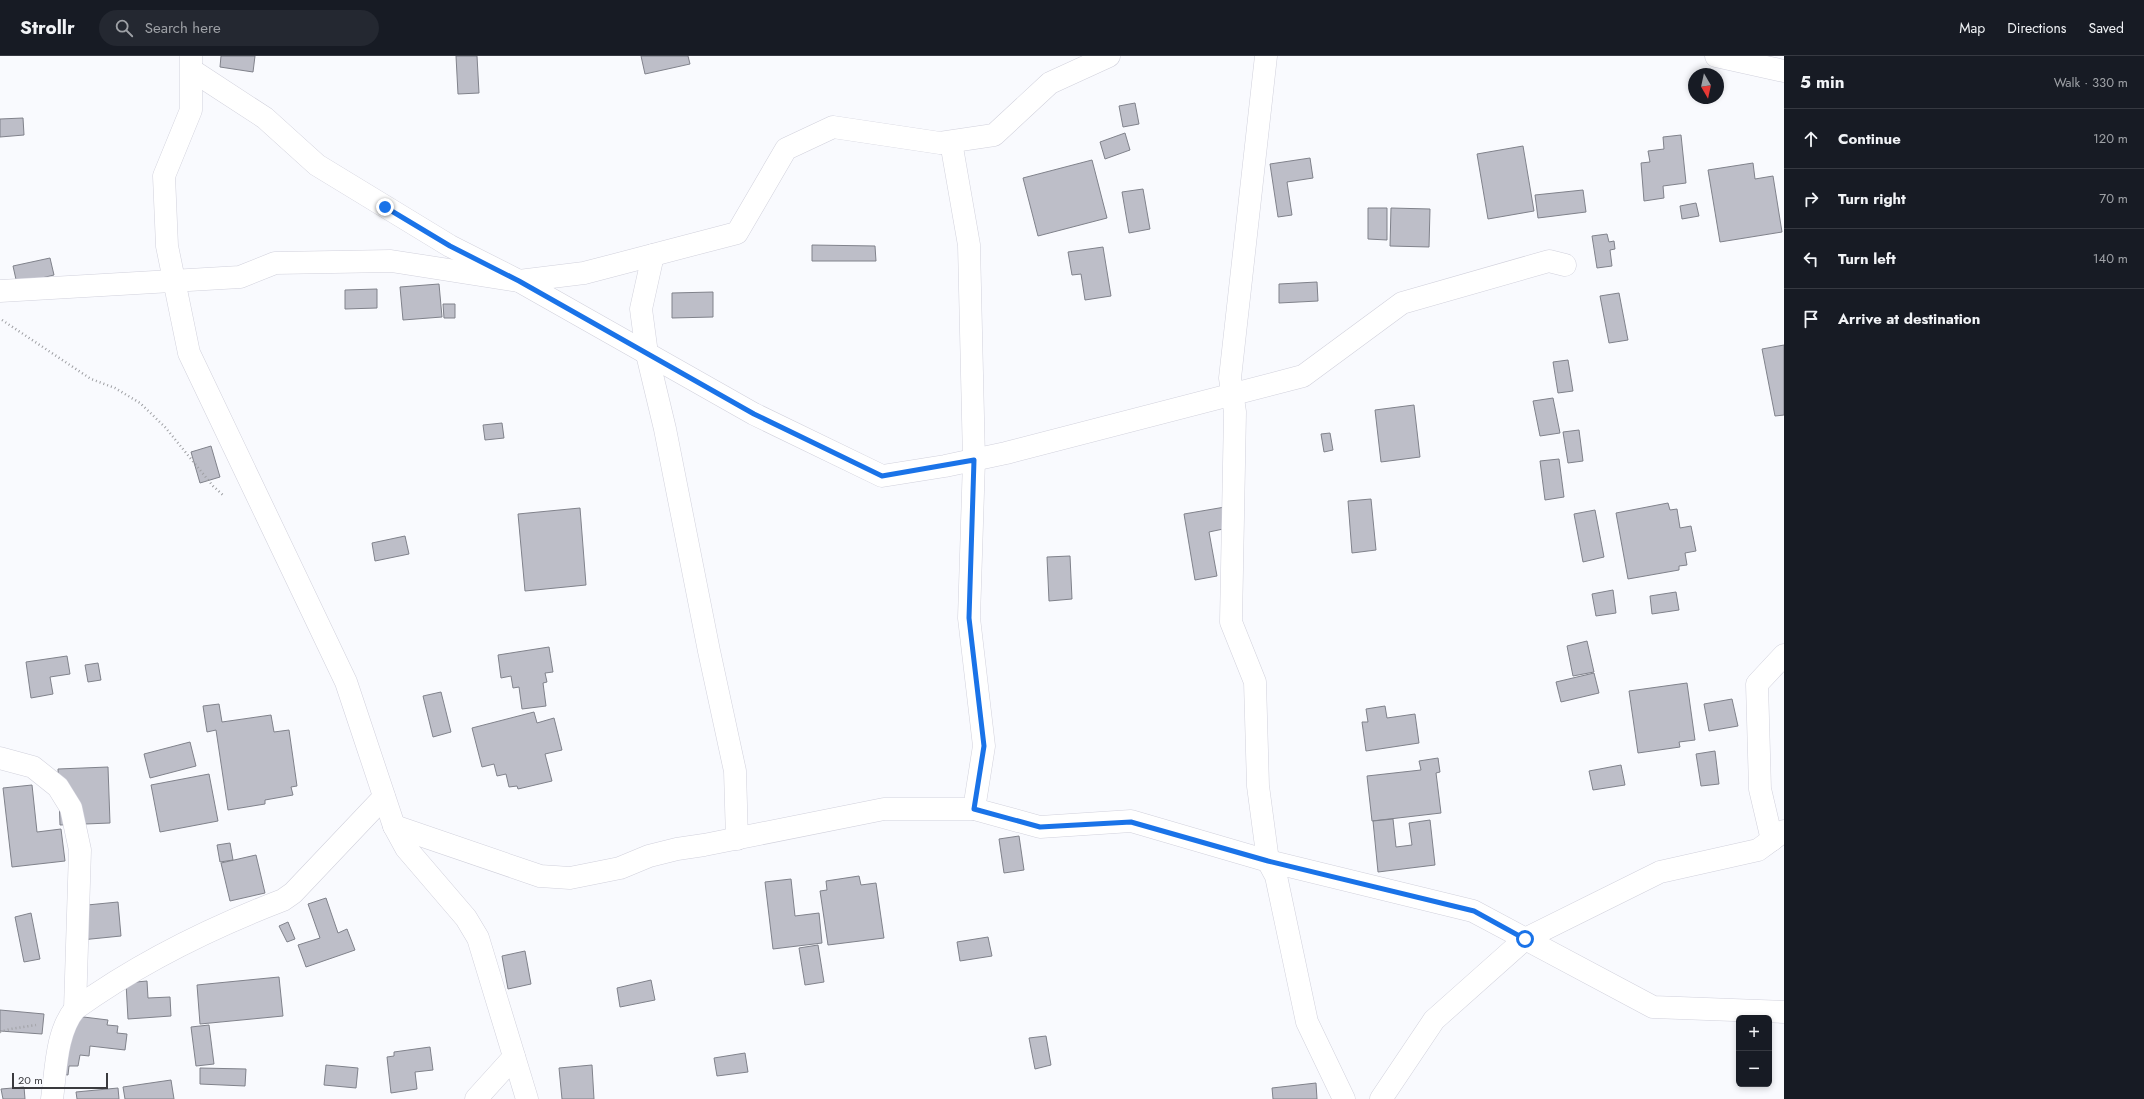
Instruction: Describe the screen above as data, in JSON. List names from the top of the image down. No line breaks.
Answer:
{"scale_bar":"20 m","north":"bottom","page":{"header":"Strollr","search":"Search here","nav":["Map","Directions","Saved"],"heading":["5 min","Walk · 330 m"],"list":[["Continue","120 m"],["Turn right","70 m"],["Turn left","140 m"],"Arrive at destination"],"map_buttons":["+","−"],"scale":"20 m"}}
